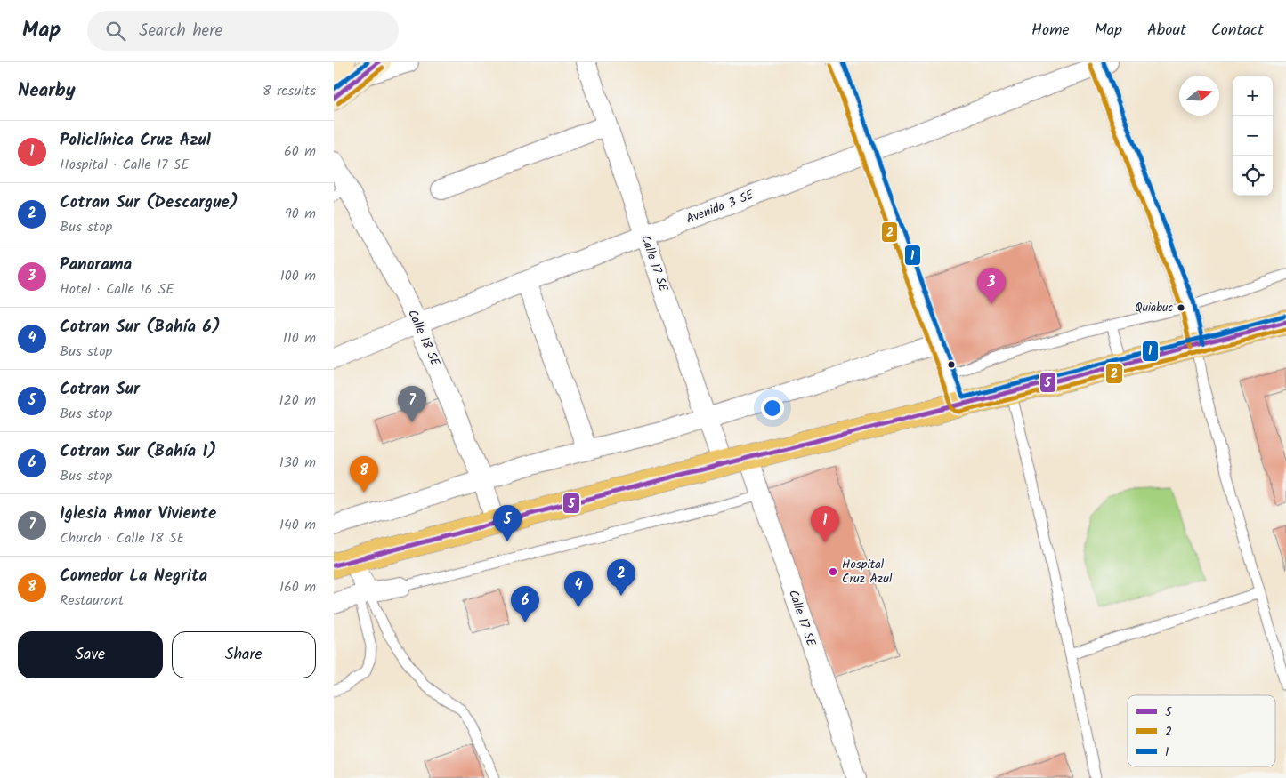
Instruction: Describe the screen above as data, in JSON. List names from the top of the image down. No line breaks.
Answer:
{"streets":{"street":["Avenida 3 SE","Calle 17 SE","Calle 18 SE"]},"crossings":[["Avenida 3 SE","Calle 17 SE"],["Avenida 3 SE","Calle 18 SE"]],"places":["Quiabuc","Hospital Cruz Azul"],"lines":["transit line 5","transit line 1","transit line 2"],"legend":["5","2","1"],"north":"right","page":{"header":"Map","search":"Search here","nav":["Home","Map","About","Contact"],"heading":["Nearby","8 results"],"map_buttons":["+","−"],"list":[{"mark":"1","name":"Policlínica Cruz Azul","note":"Hospital · Calle 17 SE","value":"60 m"},{"mark":"2","name":"Cotran Sur (Descargue)","note":"Bus stop","value":"90 m"},{"mark":"3","name":"Panorama","note":"Hotel · Calle 16 SE","value":"100 m"},{"mark":"4","name":"Cotran Sur (Bahía 6)","note":"Bus stop","value":"110 m"},{"mark":"5","name":"Cotran Sur","note":"Bus stop","value":"120 m"},{"mark":"6","name":"Cotran Sur (Bahía 1)","note":"Bus stop","value":"130 m"},{"mark":"7","name":"Iglesia Amor Viviente","note":"Church · Calle 18 SE","value":"140 m"},{"mark":"8","name":"Comedor La Negrita","note":"Restaurant","value":"160 m"}],"pins":["3","7","8","5","1","2","4","6"],"buttons":["Save","Share"]}}
